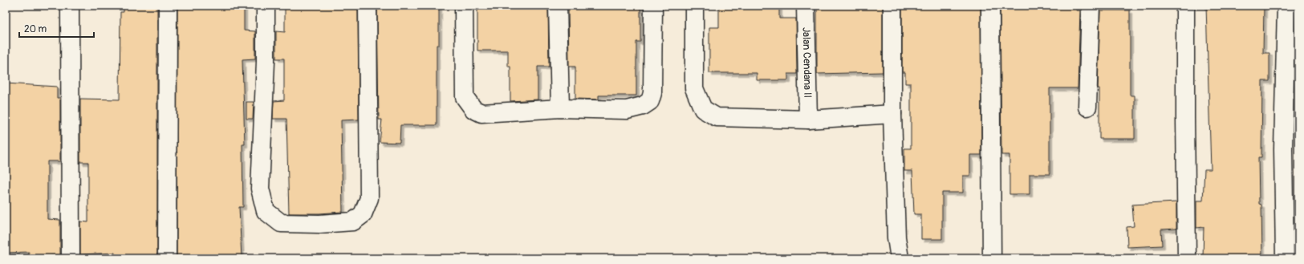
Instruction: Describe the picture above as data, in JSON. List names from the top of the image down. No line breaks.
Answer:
{"streets":{"street":["Jalan Cendana II"]},"scale_bar":"20 m"}
